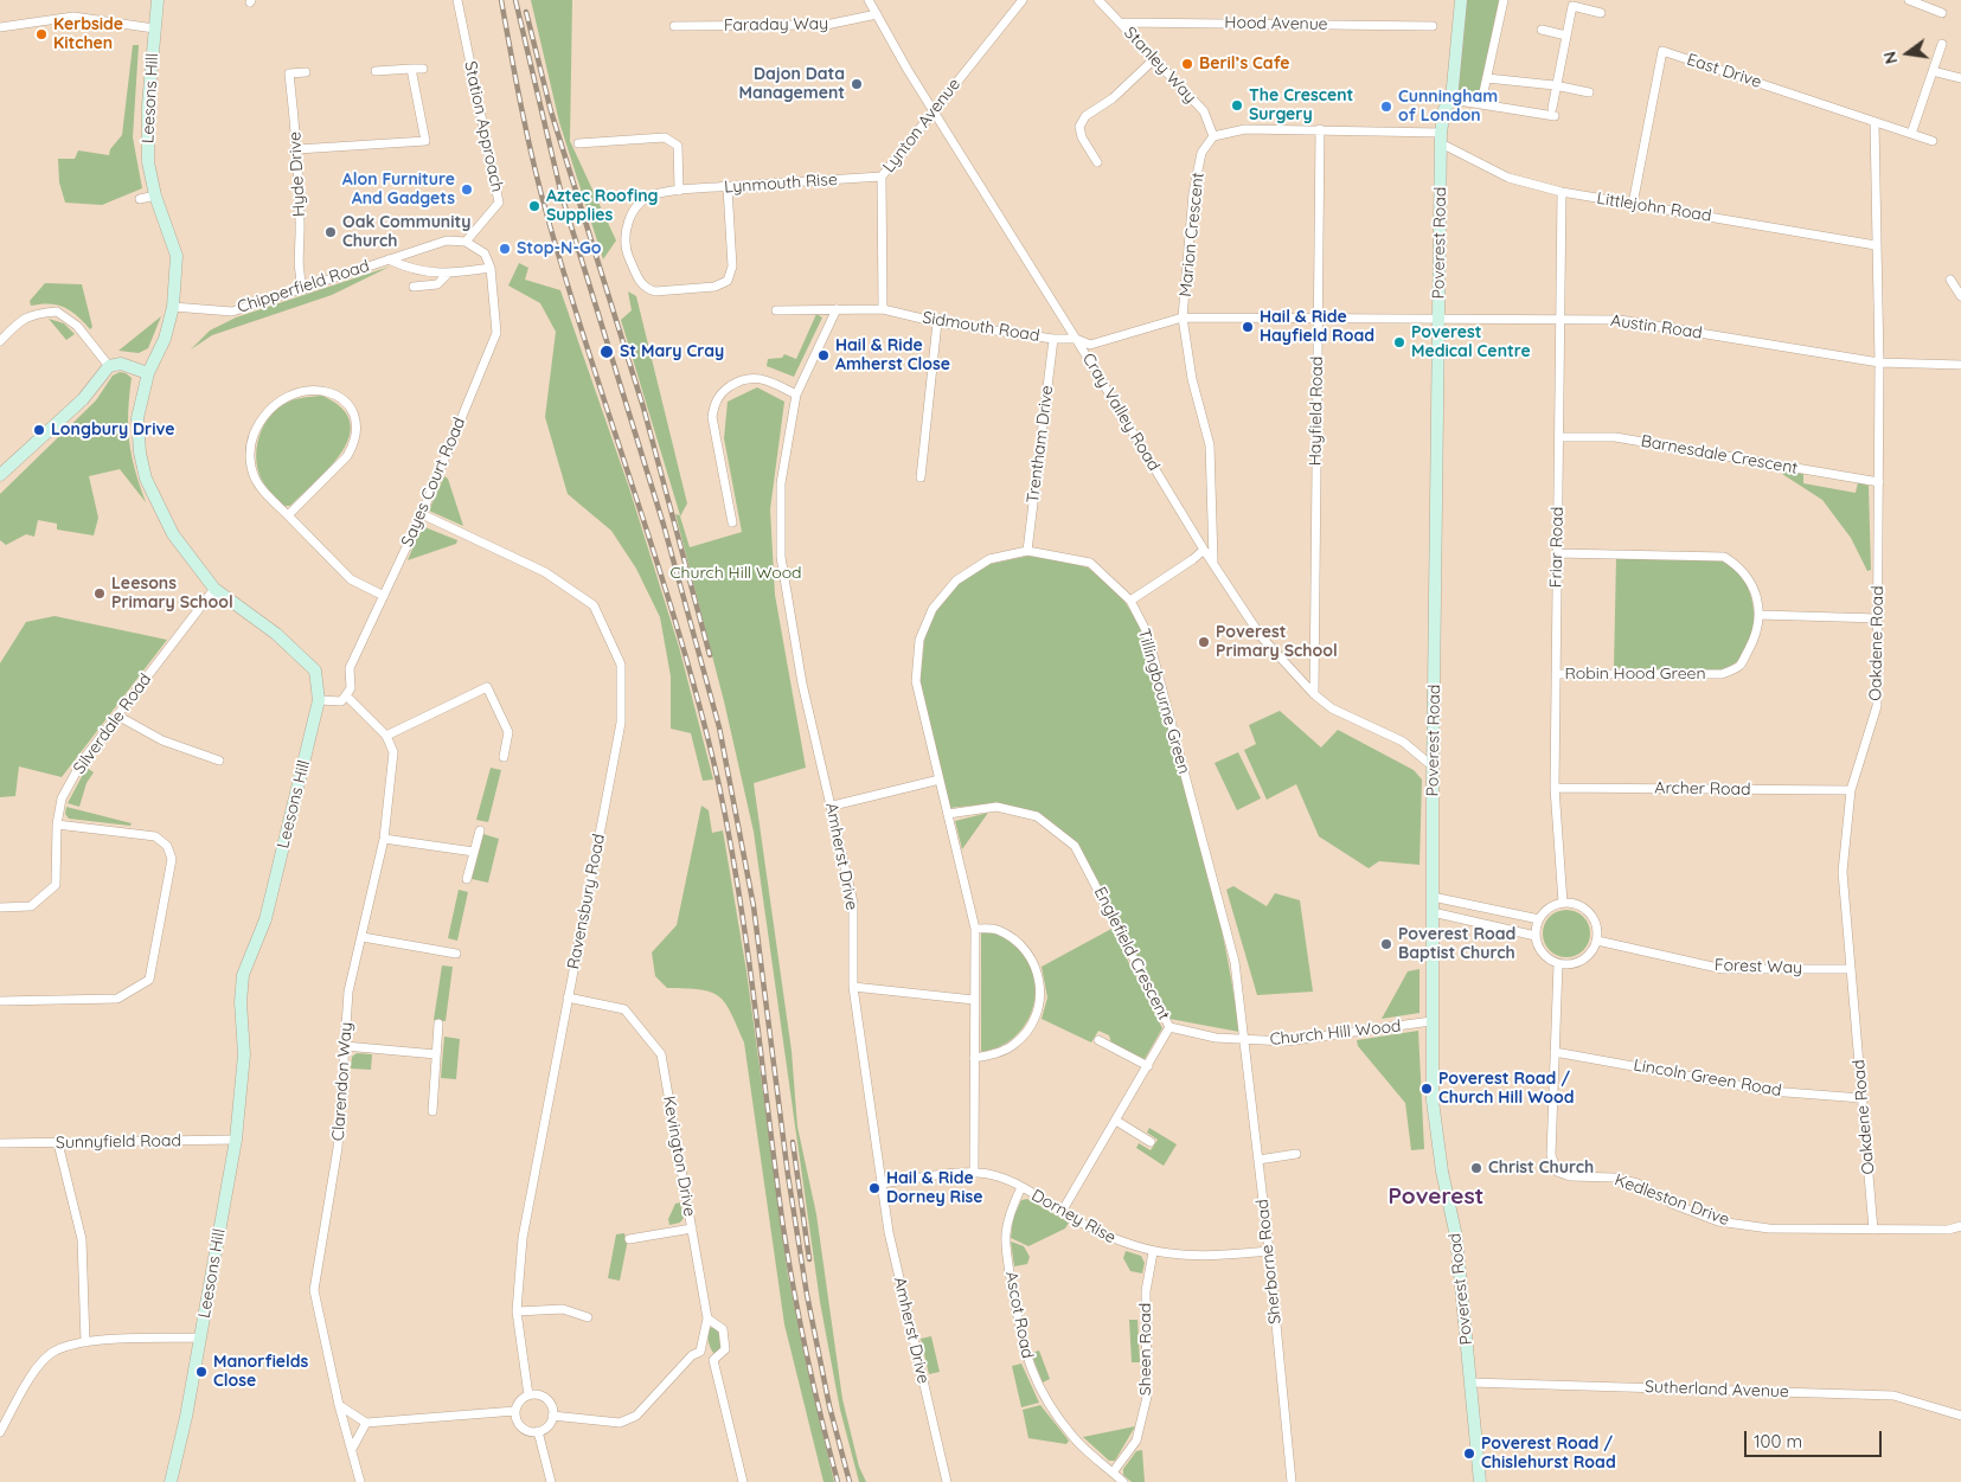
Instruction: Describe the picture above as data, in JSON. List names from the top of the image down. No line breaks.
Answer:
{"streets":{"street":["Hood Avenue","Faraday Way","Stanley Way","East Drive","Leesons Hill","Lynton Avenue","Station Approach","Hyde Drive","Lynmouth Rise","Littlejohn Road","Marion Crescent","Poverest Road","Chipperfield Road","Sidmouth Road","Austin Road","Hayfield Road","Cray Valley Road","Trentham Drive","Barnesdale Crescent","Sayes Court Road","Friar Road","Oakdene Road","Robin Hood Green","Tillingbourne Green","Silverdale Road","Archer Road","Amherst Drive","Ravensbury Road","Englefield Crescent","Forest Way","Church Hill Wood","Lincoln Green Road","Clarendon Way","Sunnyfield Road","Kevington Drive","Kedleston Drive","Dorney Rise","Sherborne Road","Ascot Road","Sheen Road","Sutherland Avenue"]},"crossings":[["Hood Avenue","Stanley Way"],["Faraday Way","Cray Valley Road"],["Stanley Way","Marion Crescent"],["East Drive","Littlejohn Road"],["East Drive","Oakdene Road"],["Leesons Hill","Chipperfield Road"],["Leesons Hill","Silverdale Road"],["Leesons Hill","Sunnyfield Road"],["Lynton Avenue","Lynmouth Rise"],["Lynton Avenue","Sidmouth Road"],["Lynton Avenue","Cray Valley Road"],["Station Approach","Chipperfield Road"],["Hyde Drive","Chipperfield Road"],["Littlejohn Road","Poverest Road"],["Littlejohn Road","Friar Road"],["Littlejohn Road","Oakdene Road"],["Marion Crescent","Sidmouth Road"],["Marion Crescent","Austin Road"],["Marion Crescent","Cray Valley Road"],["Poverest Road","Austin Road"],["Poverest Road","Cray Valley Road"],["Poverest Road","Church Hill Wood"],["Poverest Road","Sutherland Avenue"],["Sidmouth Road","Austin Road"],["Sidmouth Road","Cray Valley Road"],["Sidmouth Road","Trentham Drive"],["Sidmouth Road","Amherst Drive"],["Austin Road","Hayfield Road"],["Austin Road","Friar Road"],["Austin Road","Oakdene Road"],["Hayfield Road","Cray Valley Road"],["Trentham Drive","Tillingbourne Green"],["Barnesdale Crescent","Friar Road"],["Barnesdale Crescent","Oakdene Road"],["Sayes Court Road","Ravensbury Road"],["Friar Road","Robin Hood Green"],["Friar Road","Archer Road"],["Friar Road","Forest Way"],["Friar Road","Kedleston Drive"],["Oakdene Road","Archer Road"],["Oakdene Road","Forest Way"],["Oakdene Road","Lincoln Green Road"],["Oakdene Road","Kedleston Drive"],["Tillingbourne Green","Englefield Crescent"],["Tillingbourne Green","Church Hill Wood"],["Tillingbourne Green","Dorney Rise"],["Tillingbourne Green","Sherborne Road"],["Amherst Drive","Dorney Rise"],["Ravensbury Road","Kevington Drive"],["Englefield Crescent","Church Hill Wood"],["Englefield Crescent","Dorney Rise"],["Forest Way","Kedleston Drive"],["Church Hill Wood","Sherborne Road"],["Lincoln Green Road","Kedleston Drive"],["Dorney Rise","Sherborne Road"],["Dorney Rise","Ascot Road"],["Dorney Rise","Sheen Road"],["Ascot Road","Sheen Road"]],"districts":["Poverest"],"parks":["Church Hill Wood"],"places":["Kerbside Kitchen","Beril’s Cafe","Dajon Data Management","The Crescent Surgery","Cunningham of London","Alon Furniture And Gadgets","Aztec Roofing Supplies","Oak Community Church","Stop-N-Go","Hail & Ride Hayfield Road","Poverest Medical Centre","St Mary Cray","Hail & Ride Amherst Close","Longbury Drive","Leesons Primary School","Poverest Primary School","Poverest Road Baptist Church","Poverest Road / Church Hill Wood","Christ Church","Hail & Ride Dorney Rise","Manorfields Close","Poverest Road / Chislehurst Road"],"scale_bar":"100 m","north":"left"}
